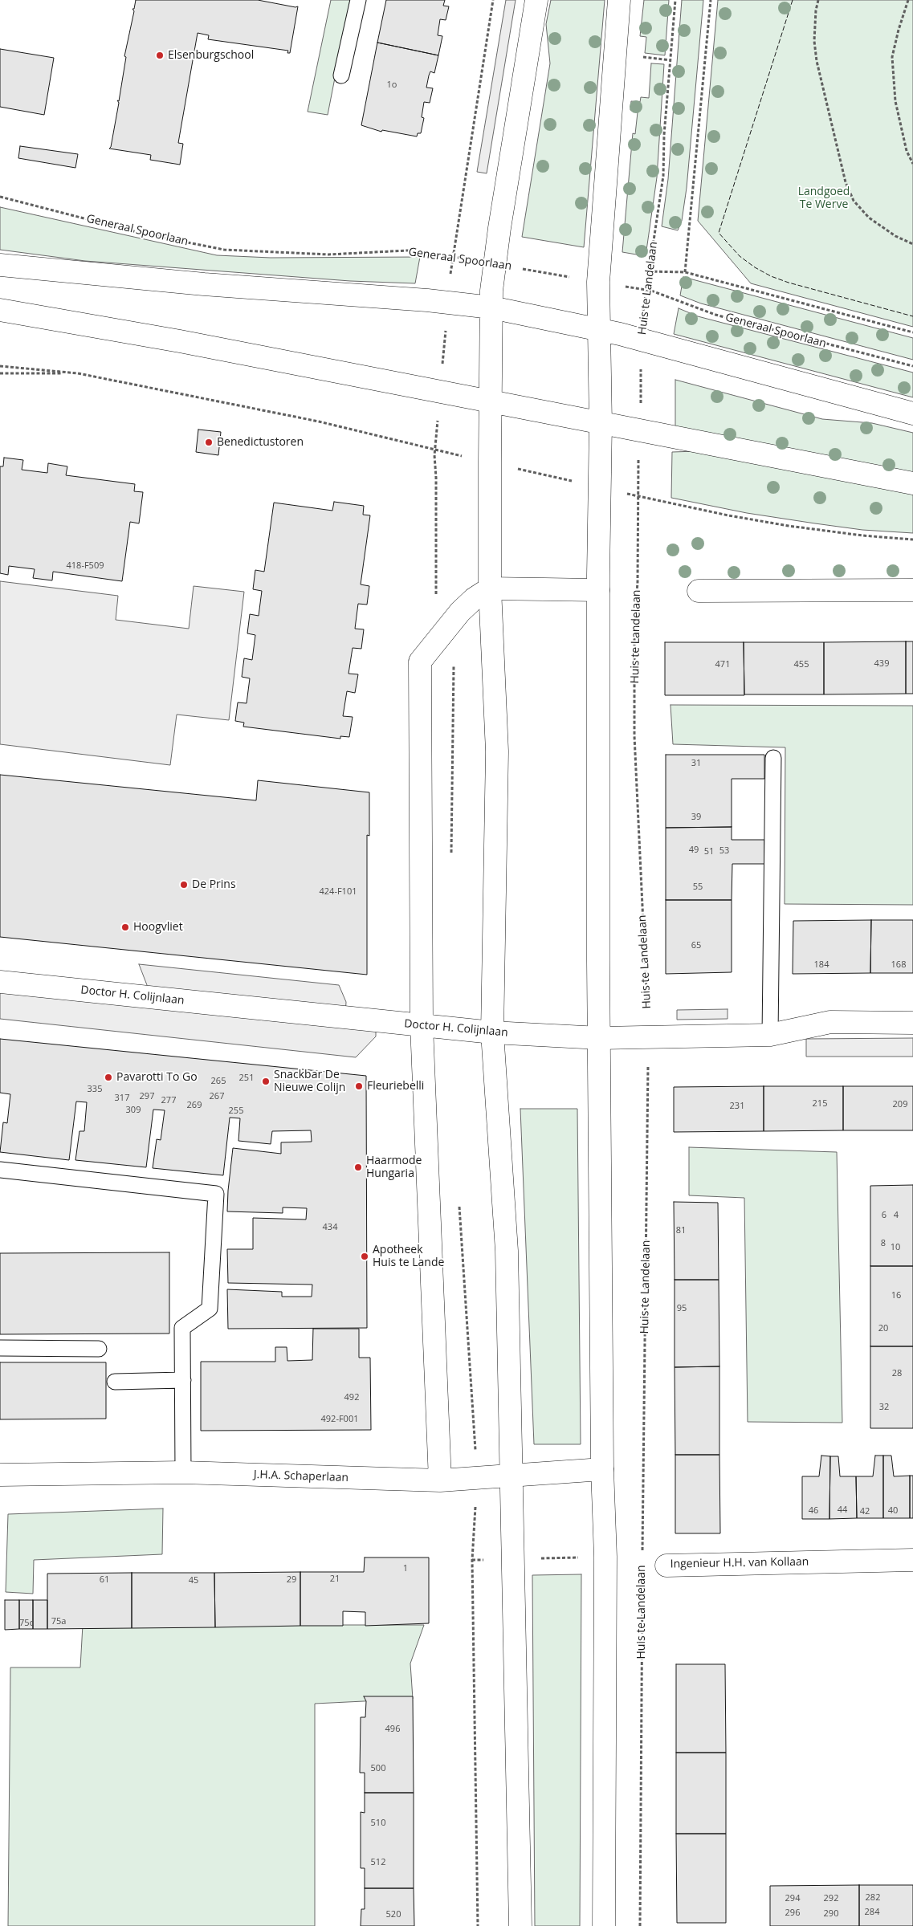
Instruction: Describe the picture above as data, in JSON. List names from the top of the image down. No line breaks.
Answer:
{"streets":{"street":["Doctor H. Colijnlaan","J.H.A. Schaperlaan","Ingenieur H.H. van Kollaan"],"path":["Generaal Spoorlaan","Huis te Landelaan"]},"crossings":[["Generaal Spoorlaan","Huis te Landelaan"],["Huis te Landelaan","Doctor H. Colijnlaan"],["Huis te Landelaan","Ingenieur H.H. van Kollaan"]],"parks":["Landgoed Te Werve"],"places":["Elsenburgschool","Benedictustoren","De Prins","Hoogvliet","Pavarotti To Go","Snackbar De Nieuwe Colijn","Fleuriebelli","Haarmode Hungaria","Apotheek Huis te Lande"],"house_numbers":["1o","418-F509","439","471","455","31","39","49","53","51","55","424-F101","65","184","168","251","265","335","297","267","317","277","215","209","269","231","309","255","6","4","434","81","8","10","16","95","20","28","492","32","492-F001","44","46","40","42","1","21","61","29","45","75a","75c","496","500","510","512","282","294","292","284","296","290","520"]}
